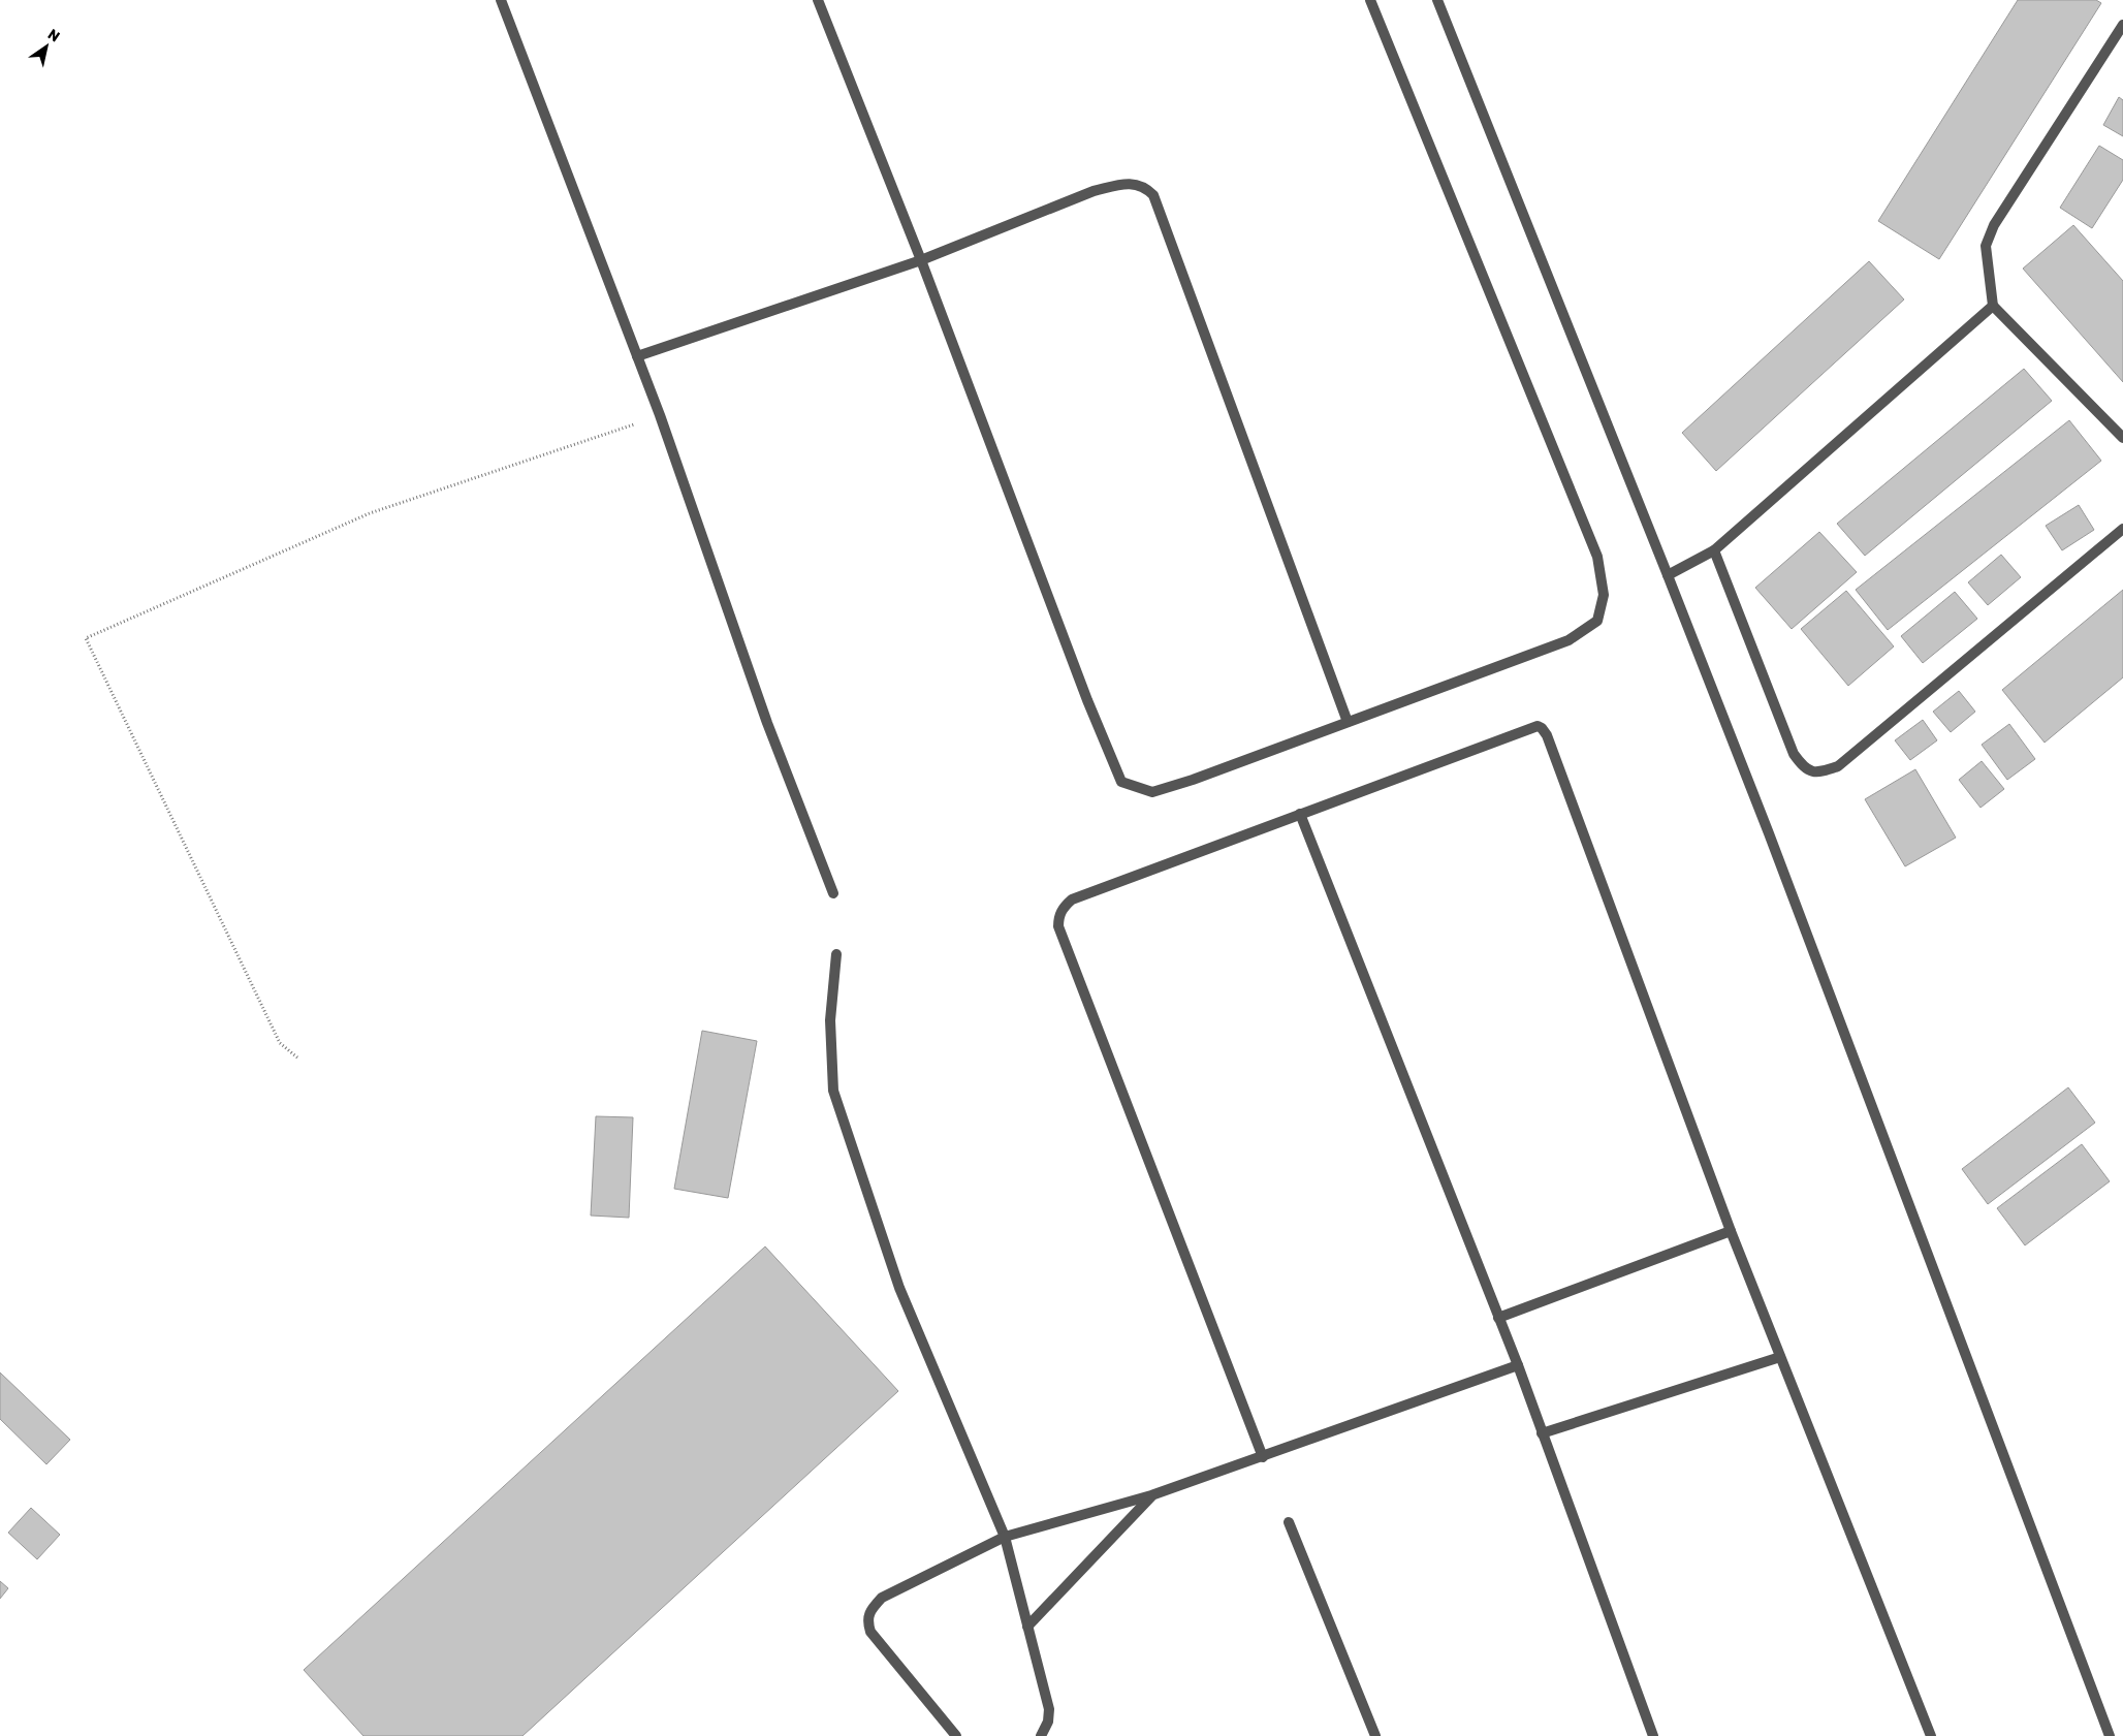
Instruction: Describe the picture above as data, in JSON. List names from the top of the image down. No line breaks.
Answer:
{"north":"top right"}
